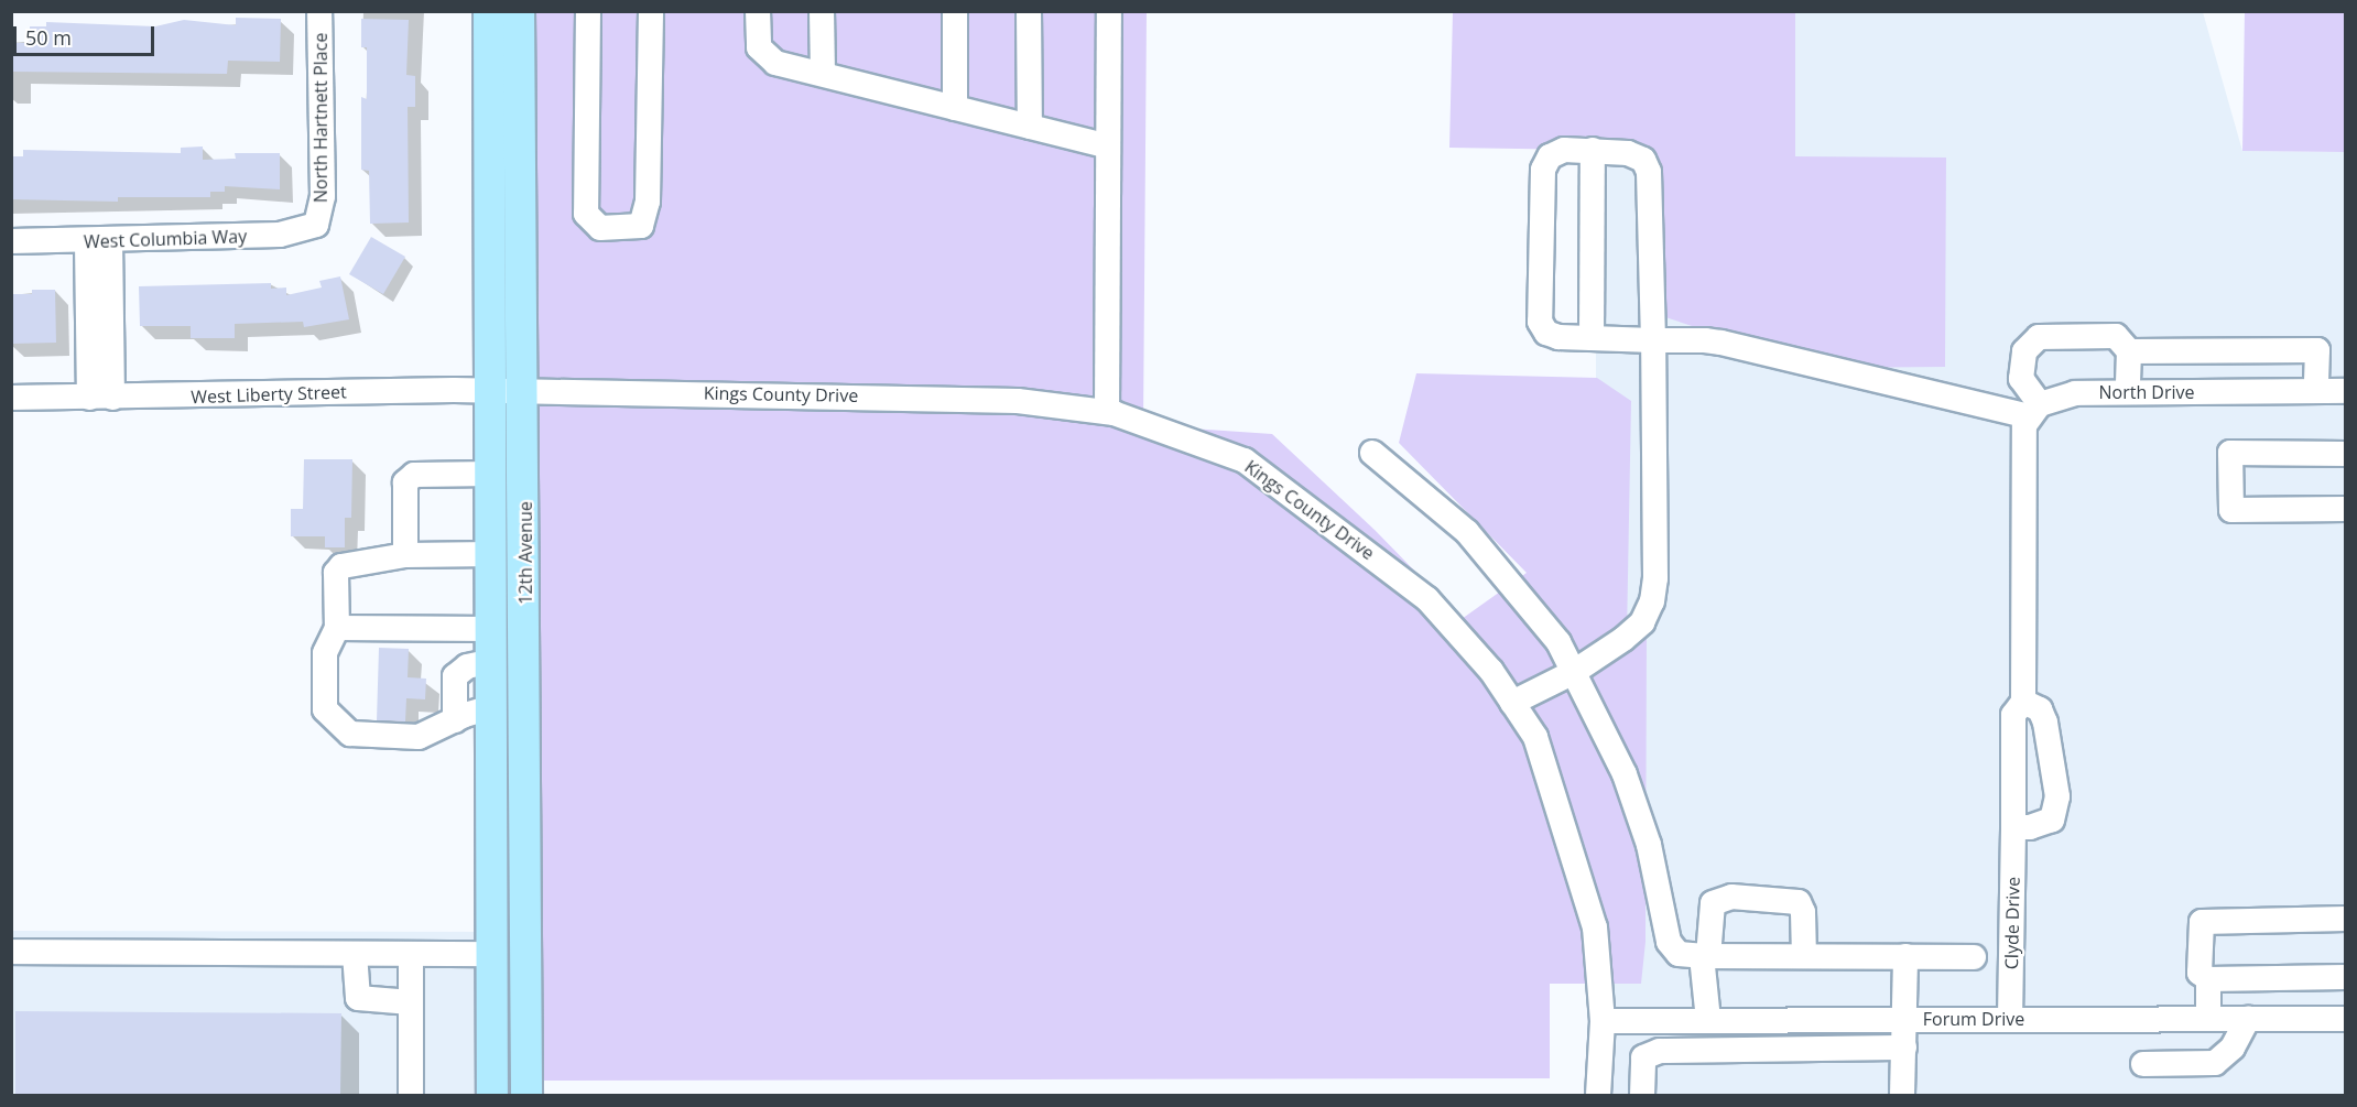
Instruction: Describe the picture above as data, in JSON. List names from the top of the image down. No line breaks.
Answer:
{"streets":{"main road":["12th Avenue"],"street":["North Hartnett Place","West Columbia Way","North Drive","West Liberty Street","Kings County Drive","Clyde Drive","Forum Drive"]},"crossings":[["North Hartnett Place","West Columbia Way"],["North Drive","Clyde Drive"],["West Liberty Street","Kings County Drive"],["West Liberty Street","12th Avenue"],["Kings County Drive","12th Avenue"],["Kings County Drive","Forum Drive"],["Clyde Drive","Forum Drive"]],"scale_bar":"50 m"}
